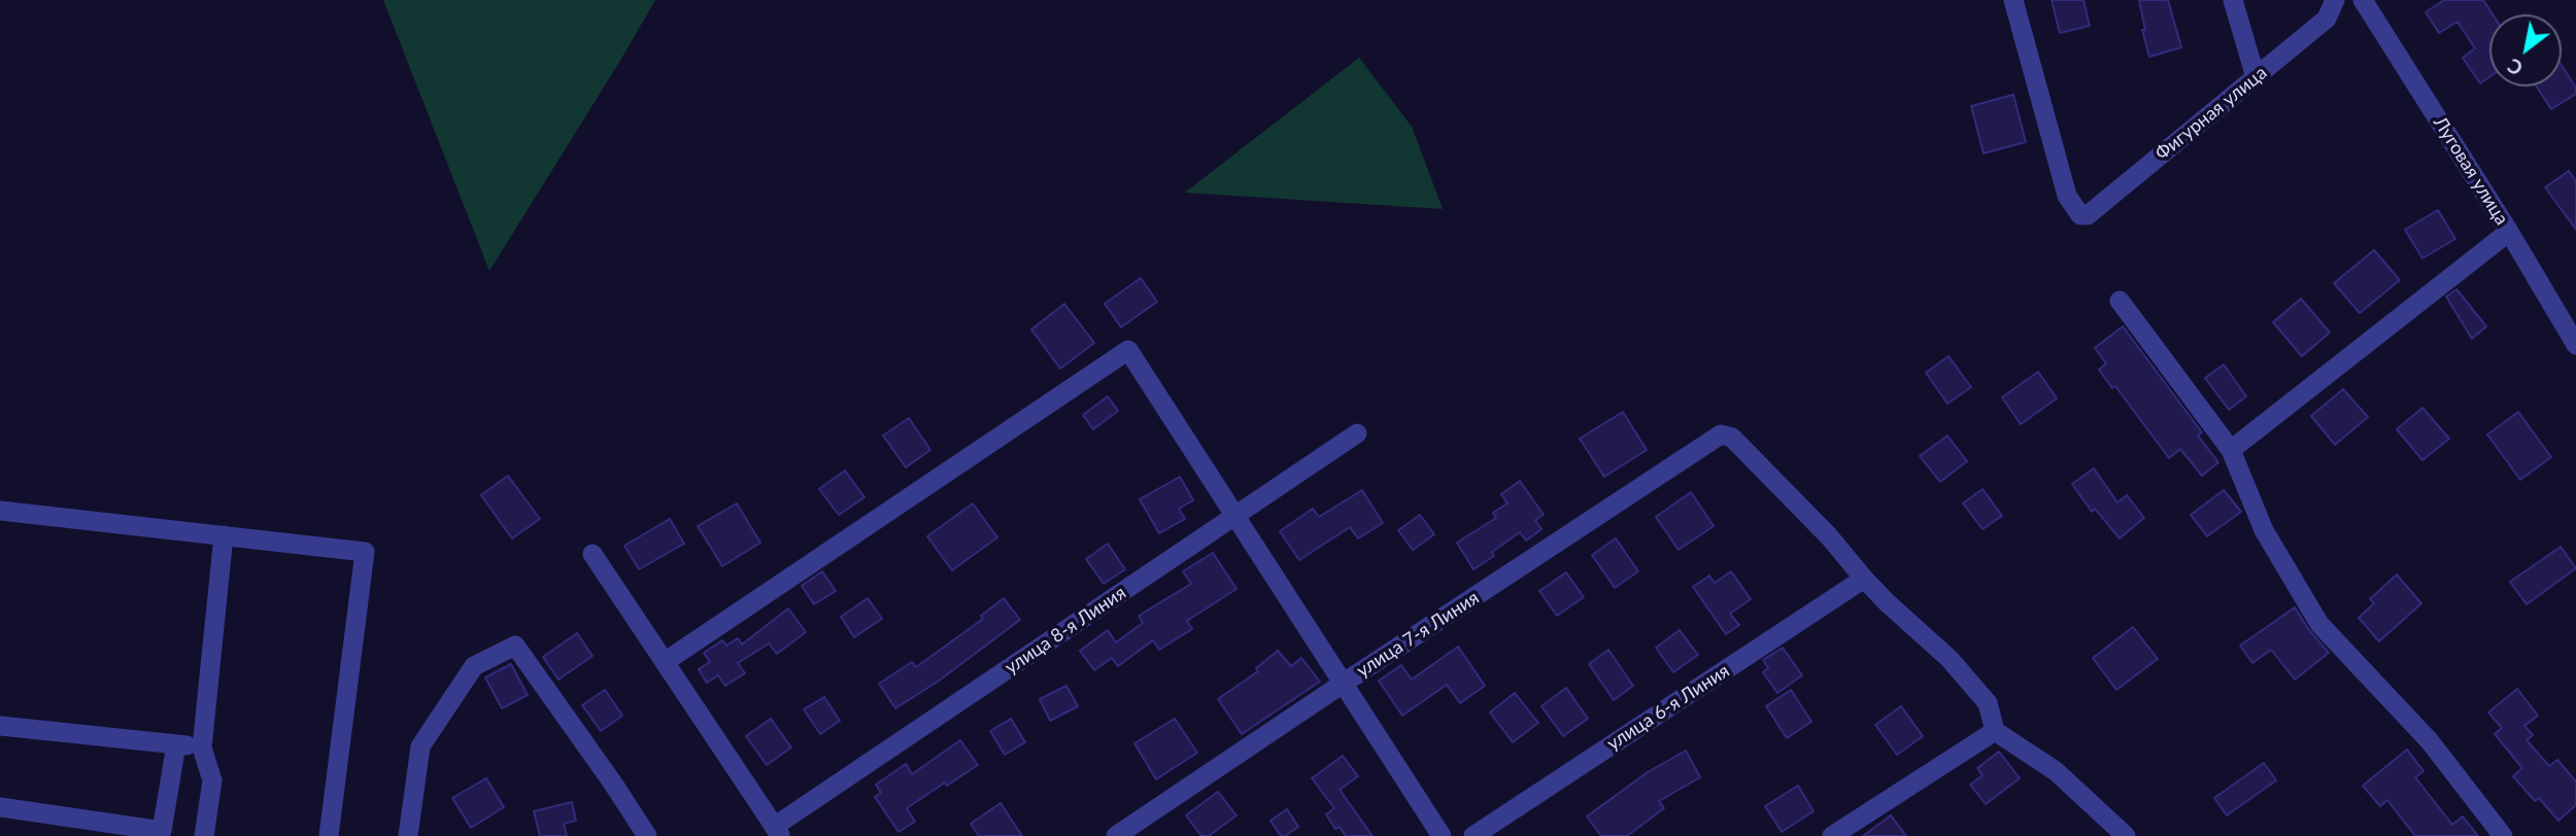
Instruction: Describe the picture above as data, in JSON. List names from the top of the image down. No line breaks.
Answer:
{"streets":{"street":["Фигурная улица","Луговая улица","улица 8-я Линия","улица 7-я Линия","улица 6-я Линия"]},"crossings":[["улица 7-я Линия","улица 6-я Линия"]],"north":"bottom left"}
